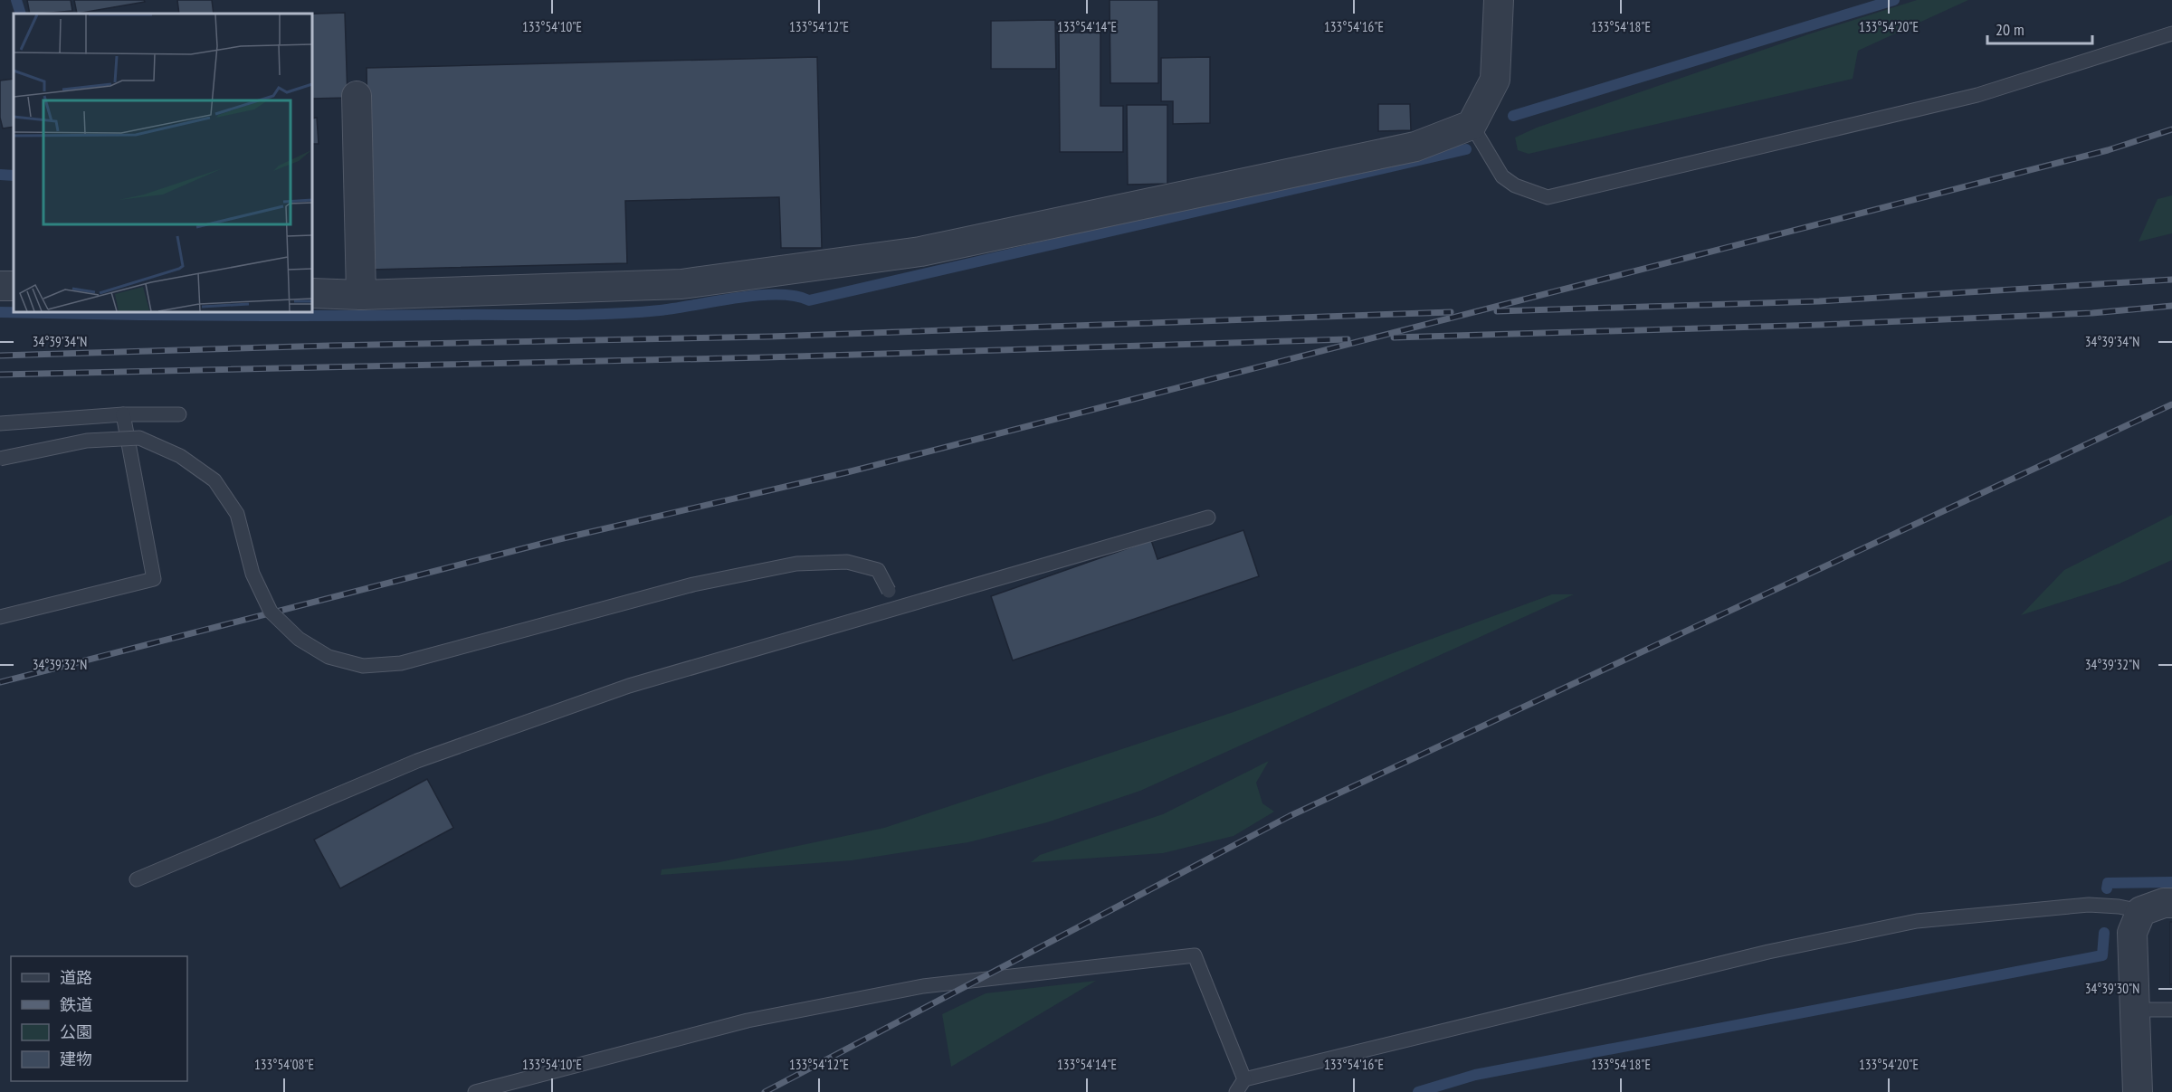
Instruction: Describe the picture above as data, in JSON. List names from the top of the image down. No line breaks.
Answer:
{"legend":["道路","鉄道","公園","建物"],"scale_bar":"20 m","coordinates":["133°54'10\"E","133°54'12\"E","133°54'14\"E","133°54'16\"E","133°54'18\"E","133°54'20\"E","34°39'34\"N","34°39'32\"N","34°39'30\"N","133°54'08\"E"]}
